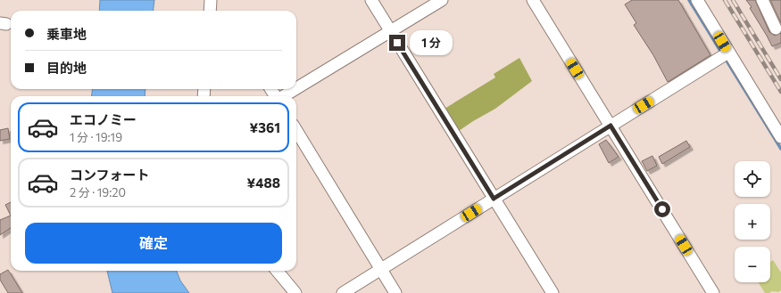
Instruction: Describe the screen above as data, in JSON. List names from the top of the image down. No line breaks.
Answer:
{"page":{"banner":["乗車地","目的地"],"bubble":"1 分","list":[{"name":"エコノミー","note":"1 分 · 19:19","value":"¥361"},{"name":"コンフォート","note":"2 分 · 19:20","value":"¥488"}],"map_buttons":["+","−"],"buttons":"確定"}}
